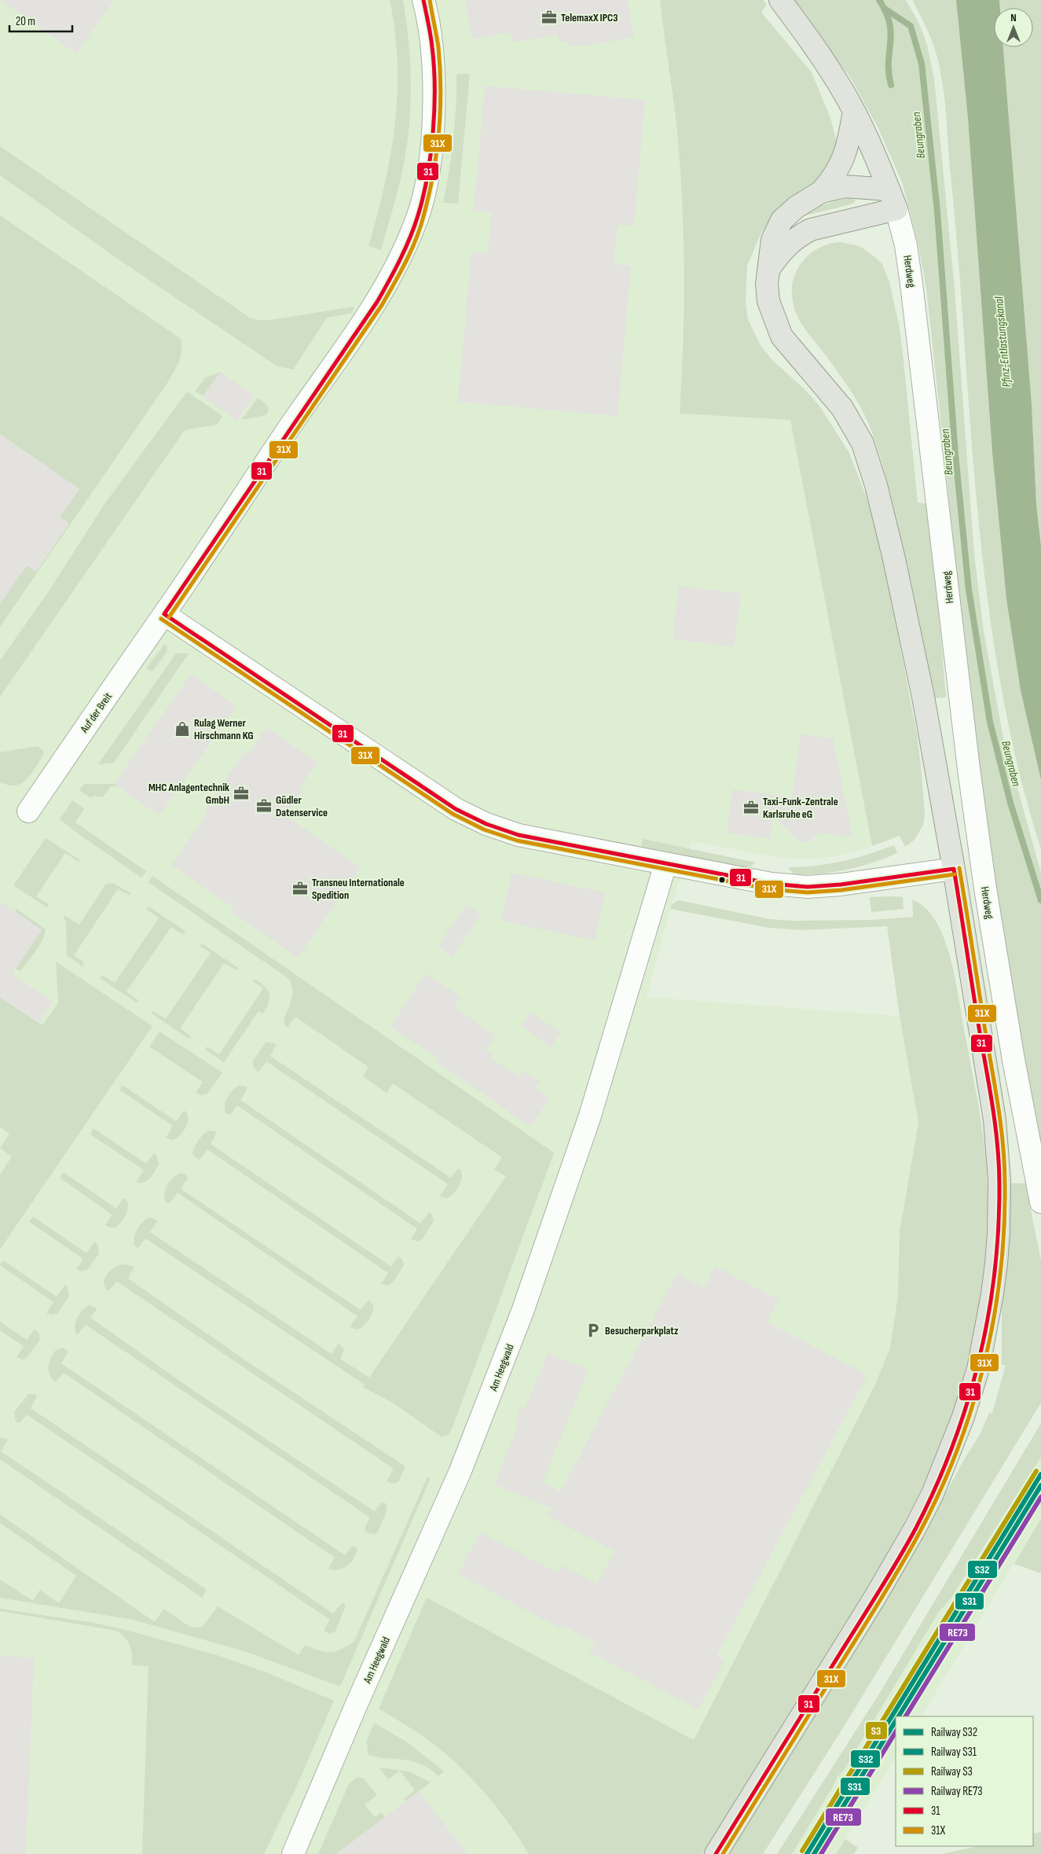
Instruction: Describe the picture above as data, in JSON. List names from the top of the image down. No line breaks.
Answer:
{"streets":{"main road":["Herdweg"],"street":["Auf der Breit","Am Heegwald"]},"water":["Beungraben","Pfinz-Entlastungskanal"],"places":{"office":["TelemaxX IPC3","MHC Anlagentechnik GmbH","Güdler Datenservice","Taxi-Funk-Zentrale Karlsruhe eG","Transneu Internationale Spedition"],"shop":["Rulag Werner Hirschmann KG"],"parking":["Besucherparkplatz"]},"lines":["transit line 31","transit line 31X","rail line S3","rail line S32","rail line S31","rail line RE73"],"legend":["Railway S32","Railway S31","Railway S3","Railway RE73","31","31X"],"scale_bar":"20 m","north":"top"}
